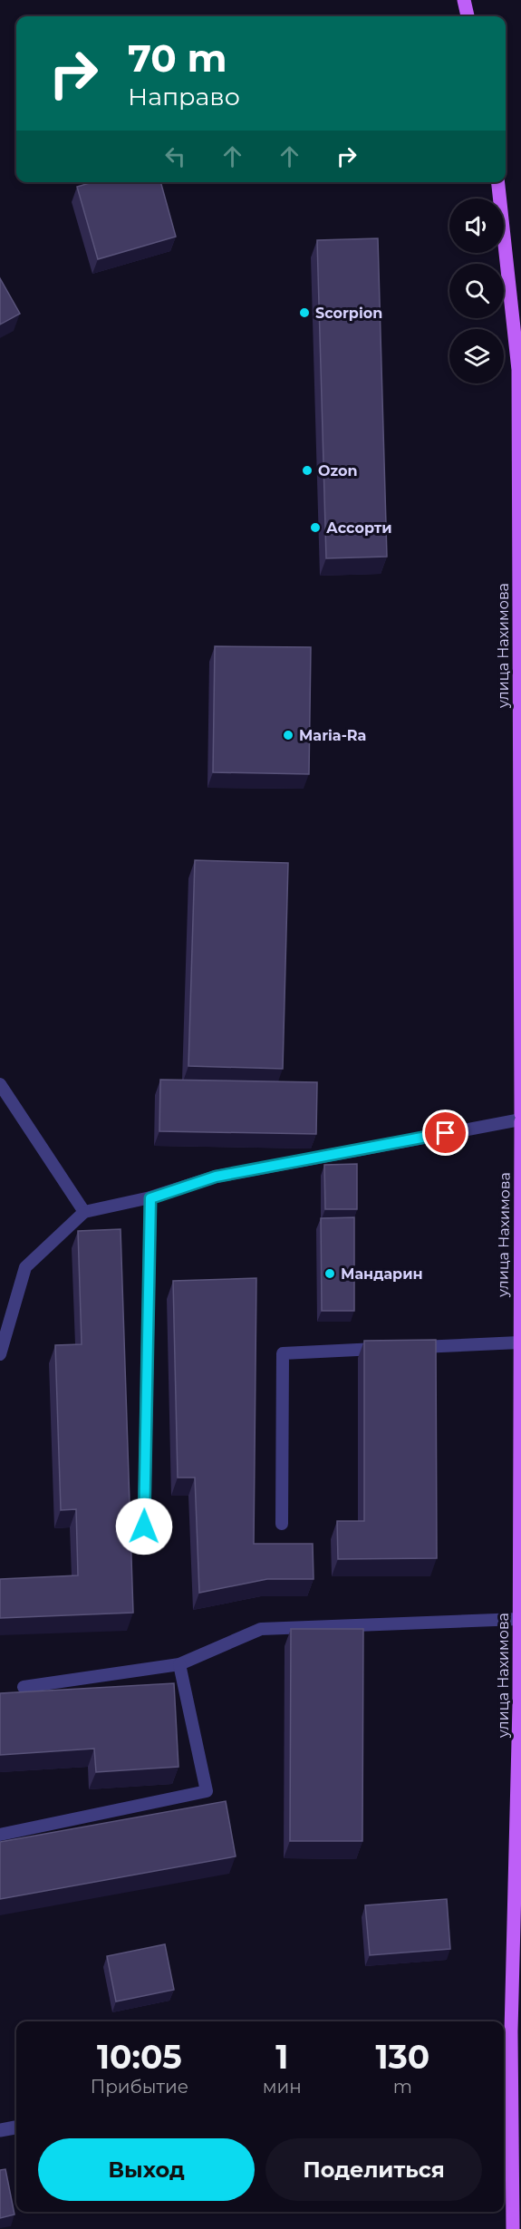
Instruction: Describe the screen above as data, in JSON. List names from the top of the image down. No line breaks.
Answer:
{"streets":{"main road":["улица Нахимова"]},"places":["Scorpion","Ozon","Ассорти","Maria-Ra","Мандарин"],"page":{"turn":["70 m","Направо"],"eta":["10:05","Прибытие","1","мин","130","m"],"buttons":["Выход","Поделиться"]}}
